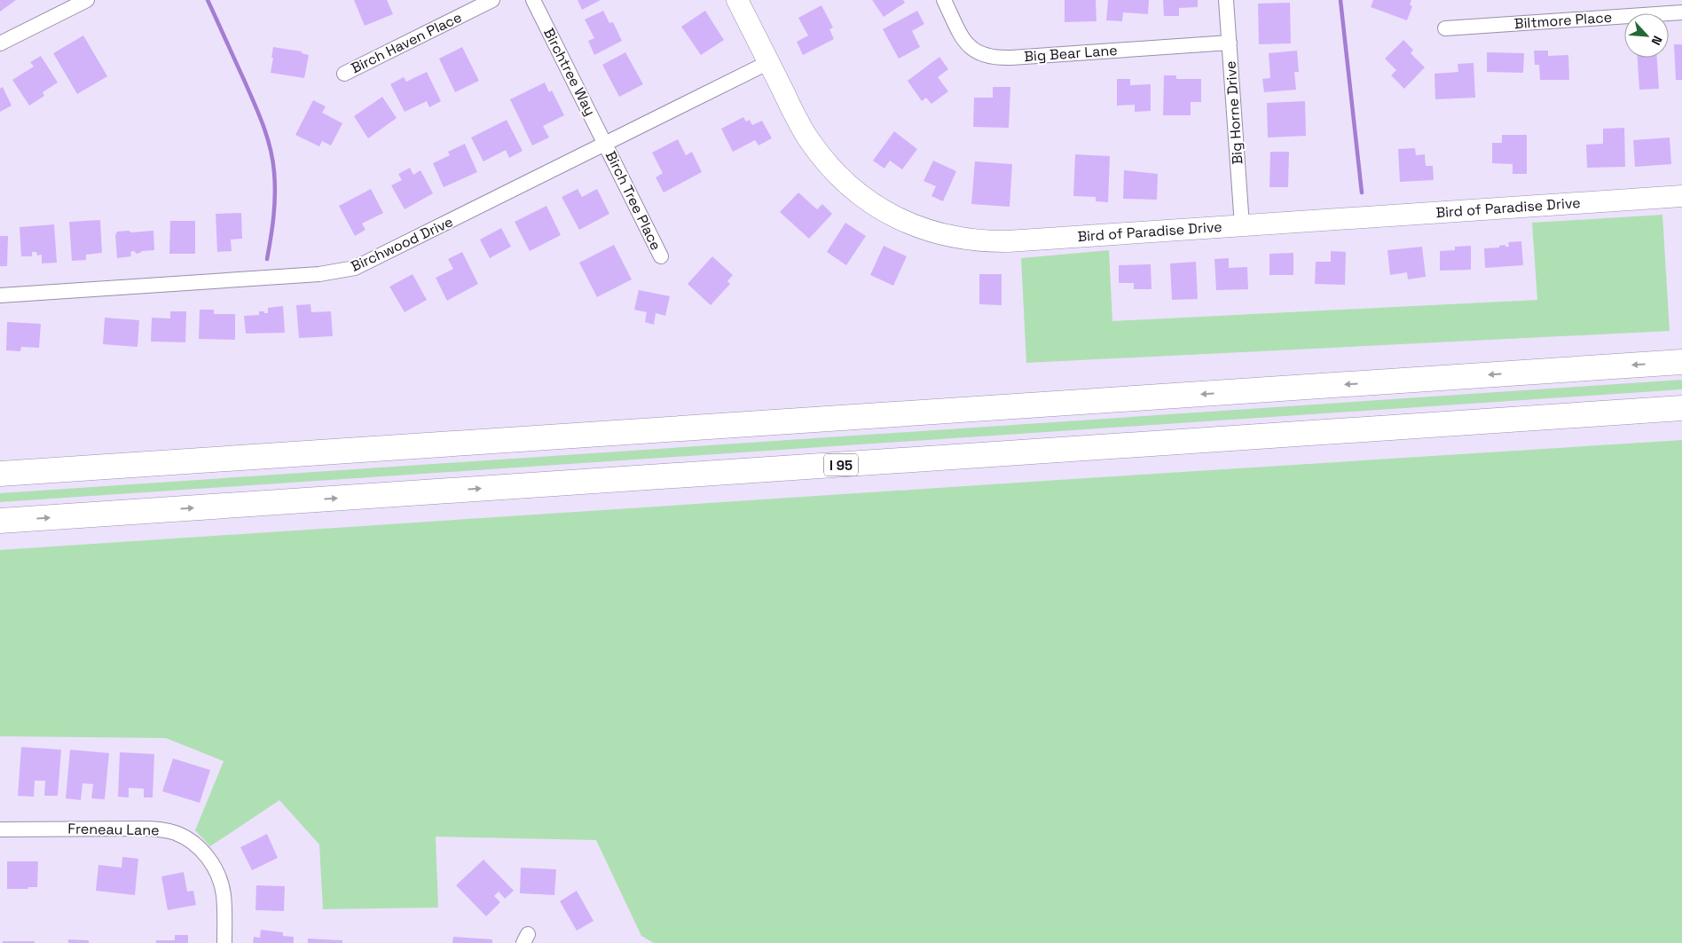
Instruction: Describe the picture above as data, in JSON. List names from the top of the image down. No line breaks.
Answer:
{"streets":{"highway":["I 95"],"street":["Biltmore Place","Birch Haven Place","Big Bear Lane","Birchtree Way","Big Horne Drive","Birch Tree Place","Bird of Paradise Drive","Birchwood Drive","Freneau Lane"]},"crossings":[["Big Bear Lane","Big Horne Drive"],["Birchtree Way","Birch Tree Place"],["Birchtree Way","Birchwood Drive"],["Big Horne Drive","Bird of Paradise Drive"],["Birch Tree Place","Birchwood Drive"],["Bird of Paradise Drive","Birchwood Drive"]],"north":"bottom right"}
